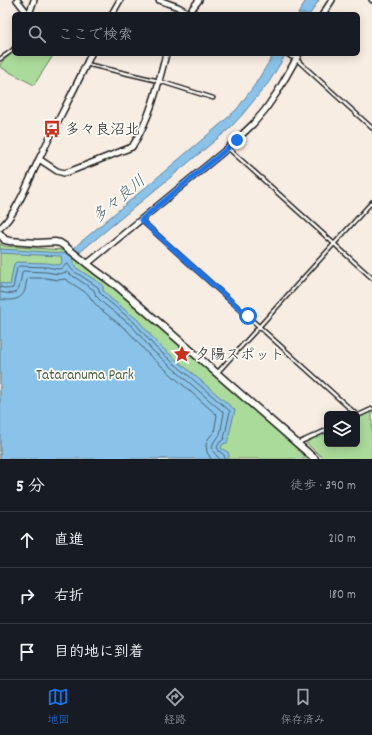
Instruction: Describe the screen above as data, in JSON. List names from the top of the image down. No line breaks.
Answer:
{"water":["多々良川"],"parks":["Tataranuma Park"],"places":{"bus stop":["多々良沼北"],"place":["夕陽スポット"]},"page":{"search":"ここで検索","heading":["5 分","徒歩 · 390 m"],"list":[["直進","210 m"],["右折","180 m"],"目的地に到着"],"nav":["地図","経路","保存済み"]}}
